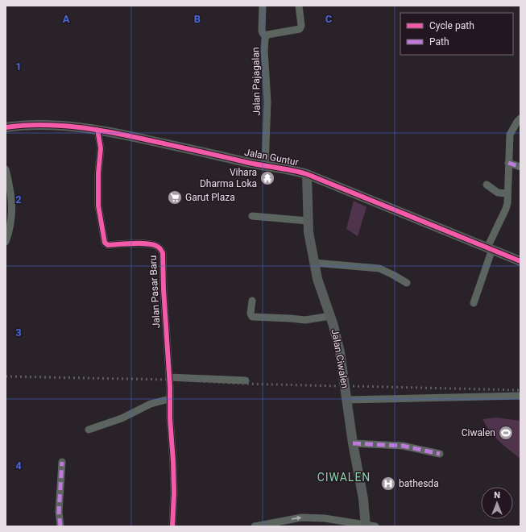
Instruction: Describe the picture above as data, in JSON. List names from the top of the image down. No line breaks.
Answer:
{"streets":{"street":["Jalan Pajagalan","Jalan Guntur","Jalan Pasar Baru","Jalan Ciwalen"]},"crossings":[["Jalan Pajagalan","Jalan Guntur"],["Jalan Guntur","Jalan Pasar Baru"],["Jalan Guntur","Jalan Ciwalen"]],"districts":["CIWALEN"],"places":{"temple":["Vihara Dharma Loka"],"supermarket":["Garut Plaza"],"sports":["Ciwalen"],"hospital":["bathesda"]},"legend":["Cycle path","Path"],"north":"top","grid":{"columns":["A","B","C"],"rows":["1","2","3","4"]}}
